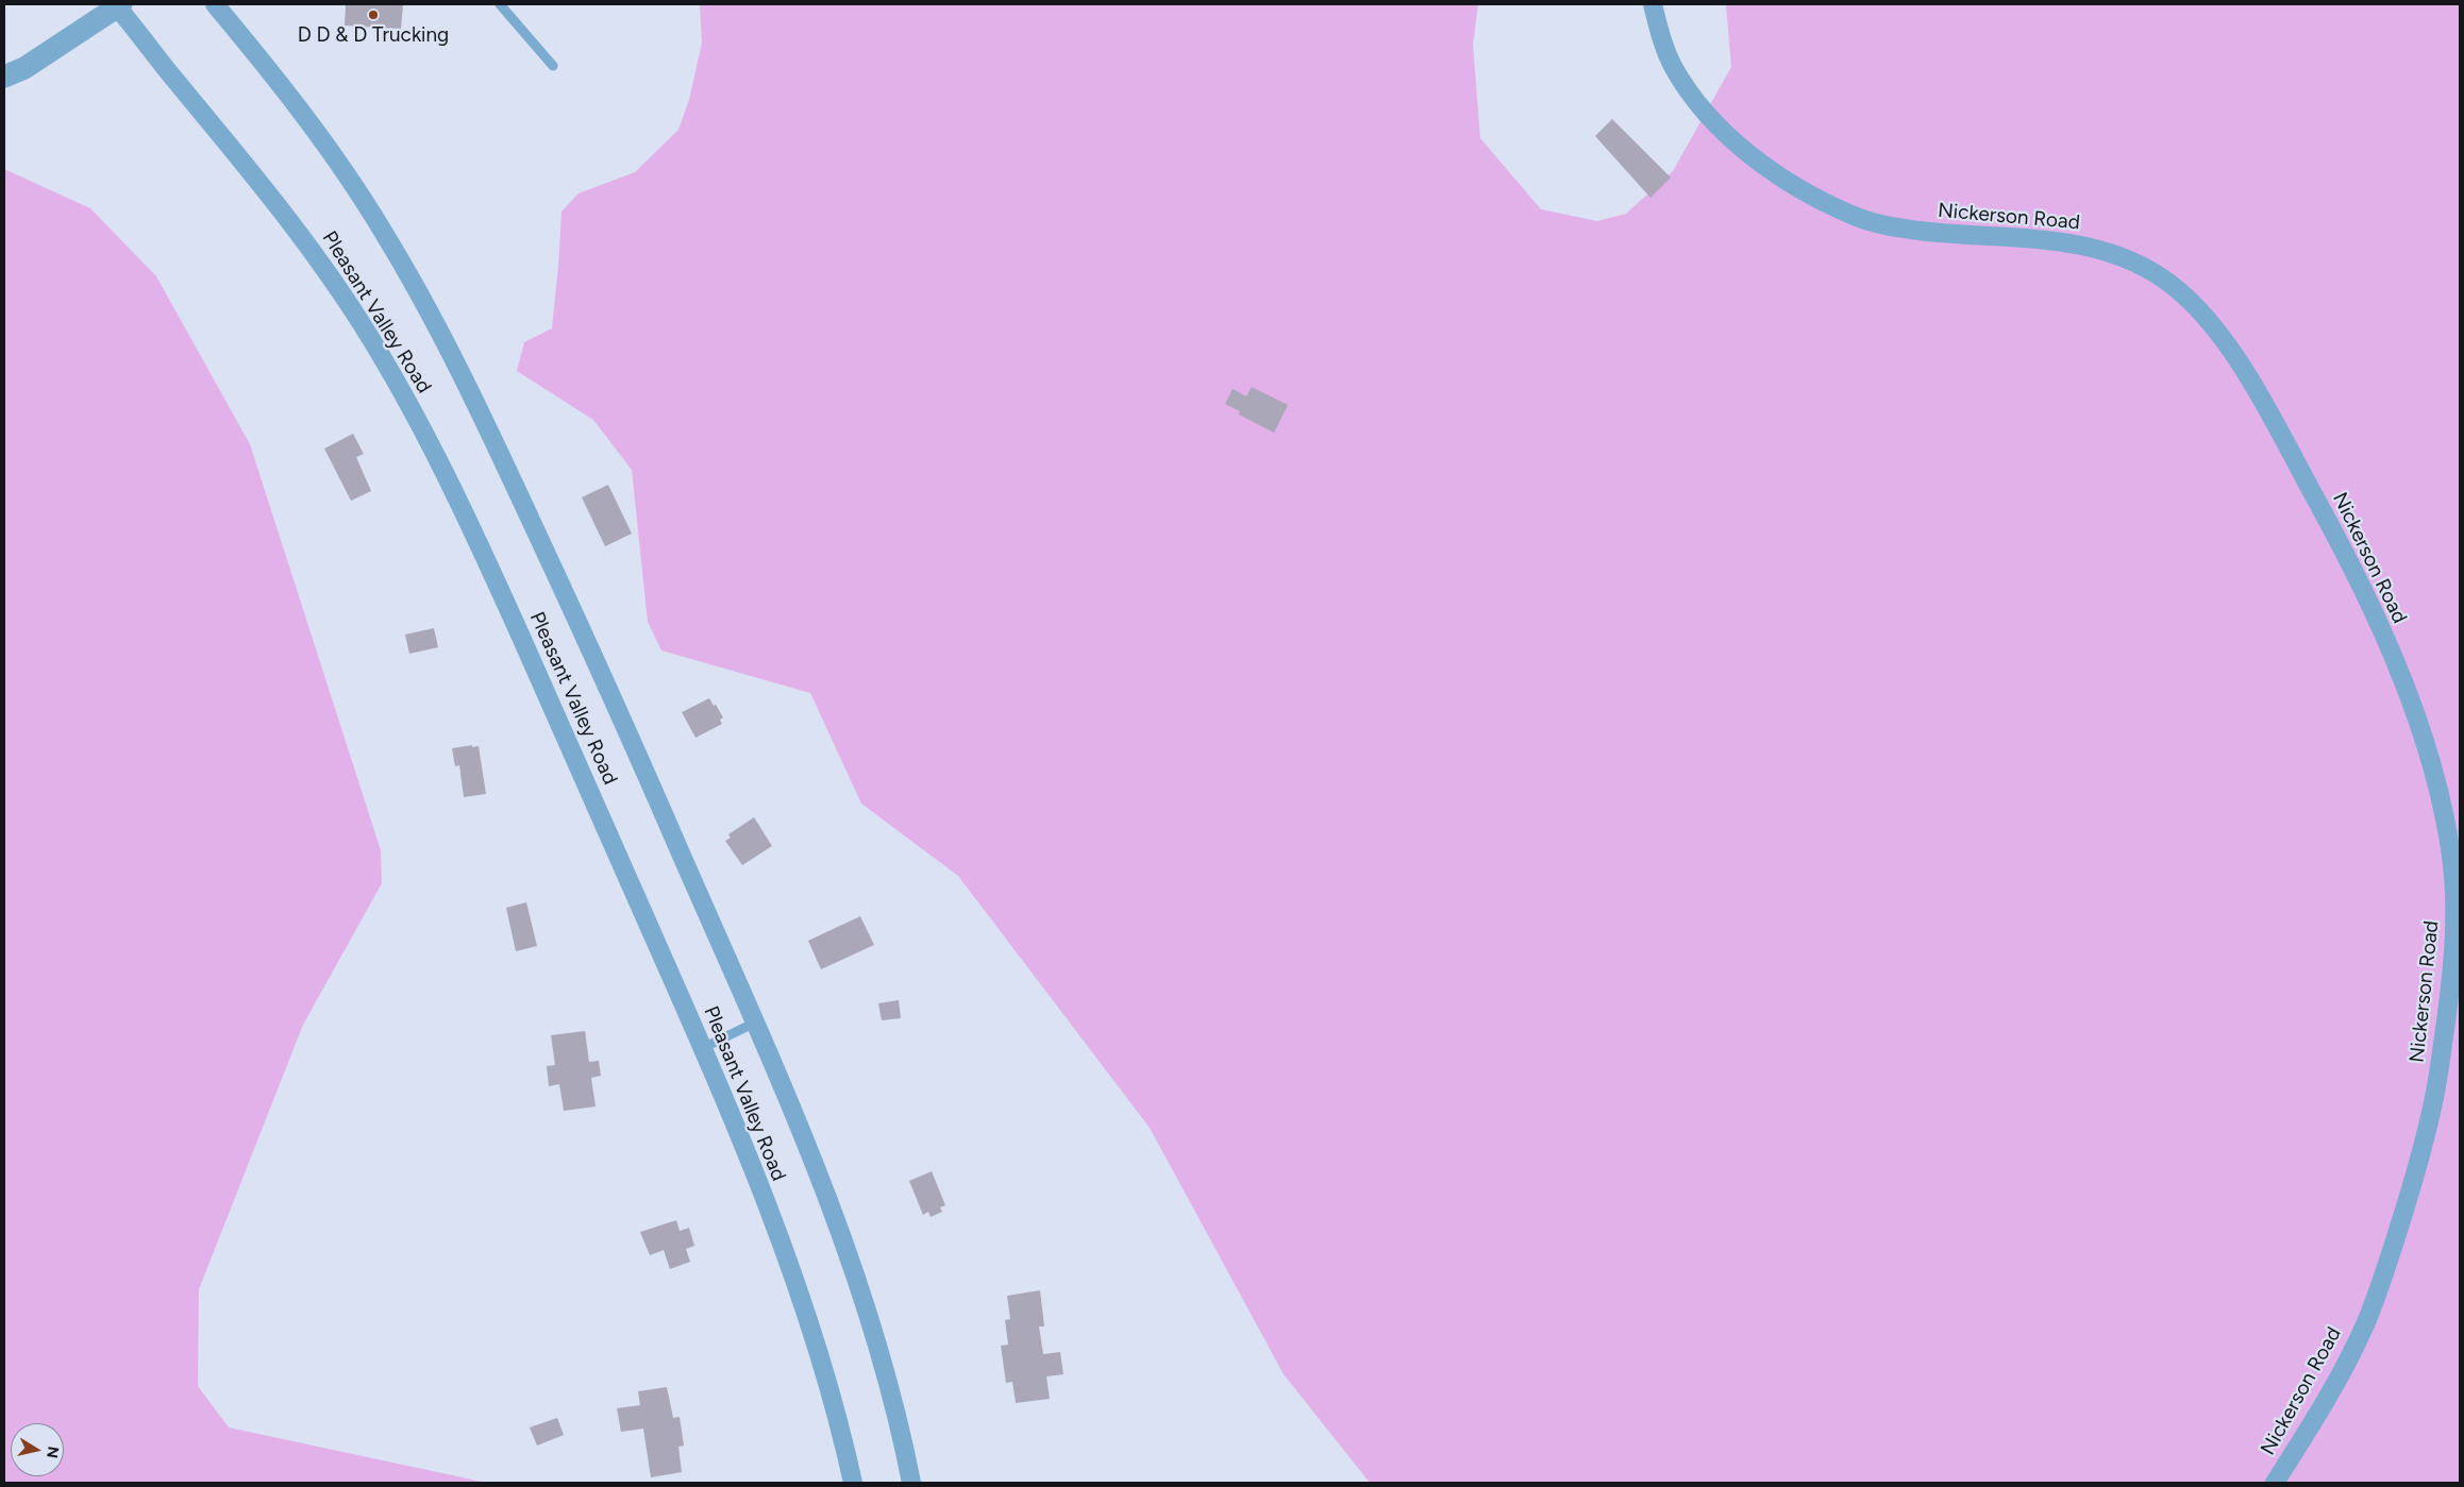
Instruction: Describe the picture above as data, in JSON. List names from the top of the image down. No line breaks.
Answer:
{"streets":{"street":["Nickerson Road","Pleasant Valley Road"]},"places":["D D & D Trucking"],"north":"right"}
